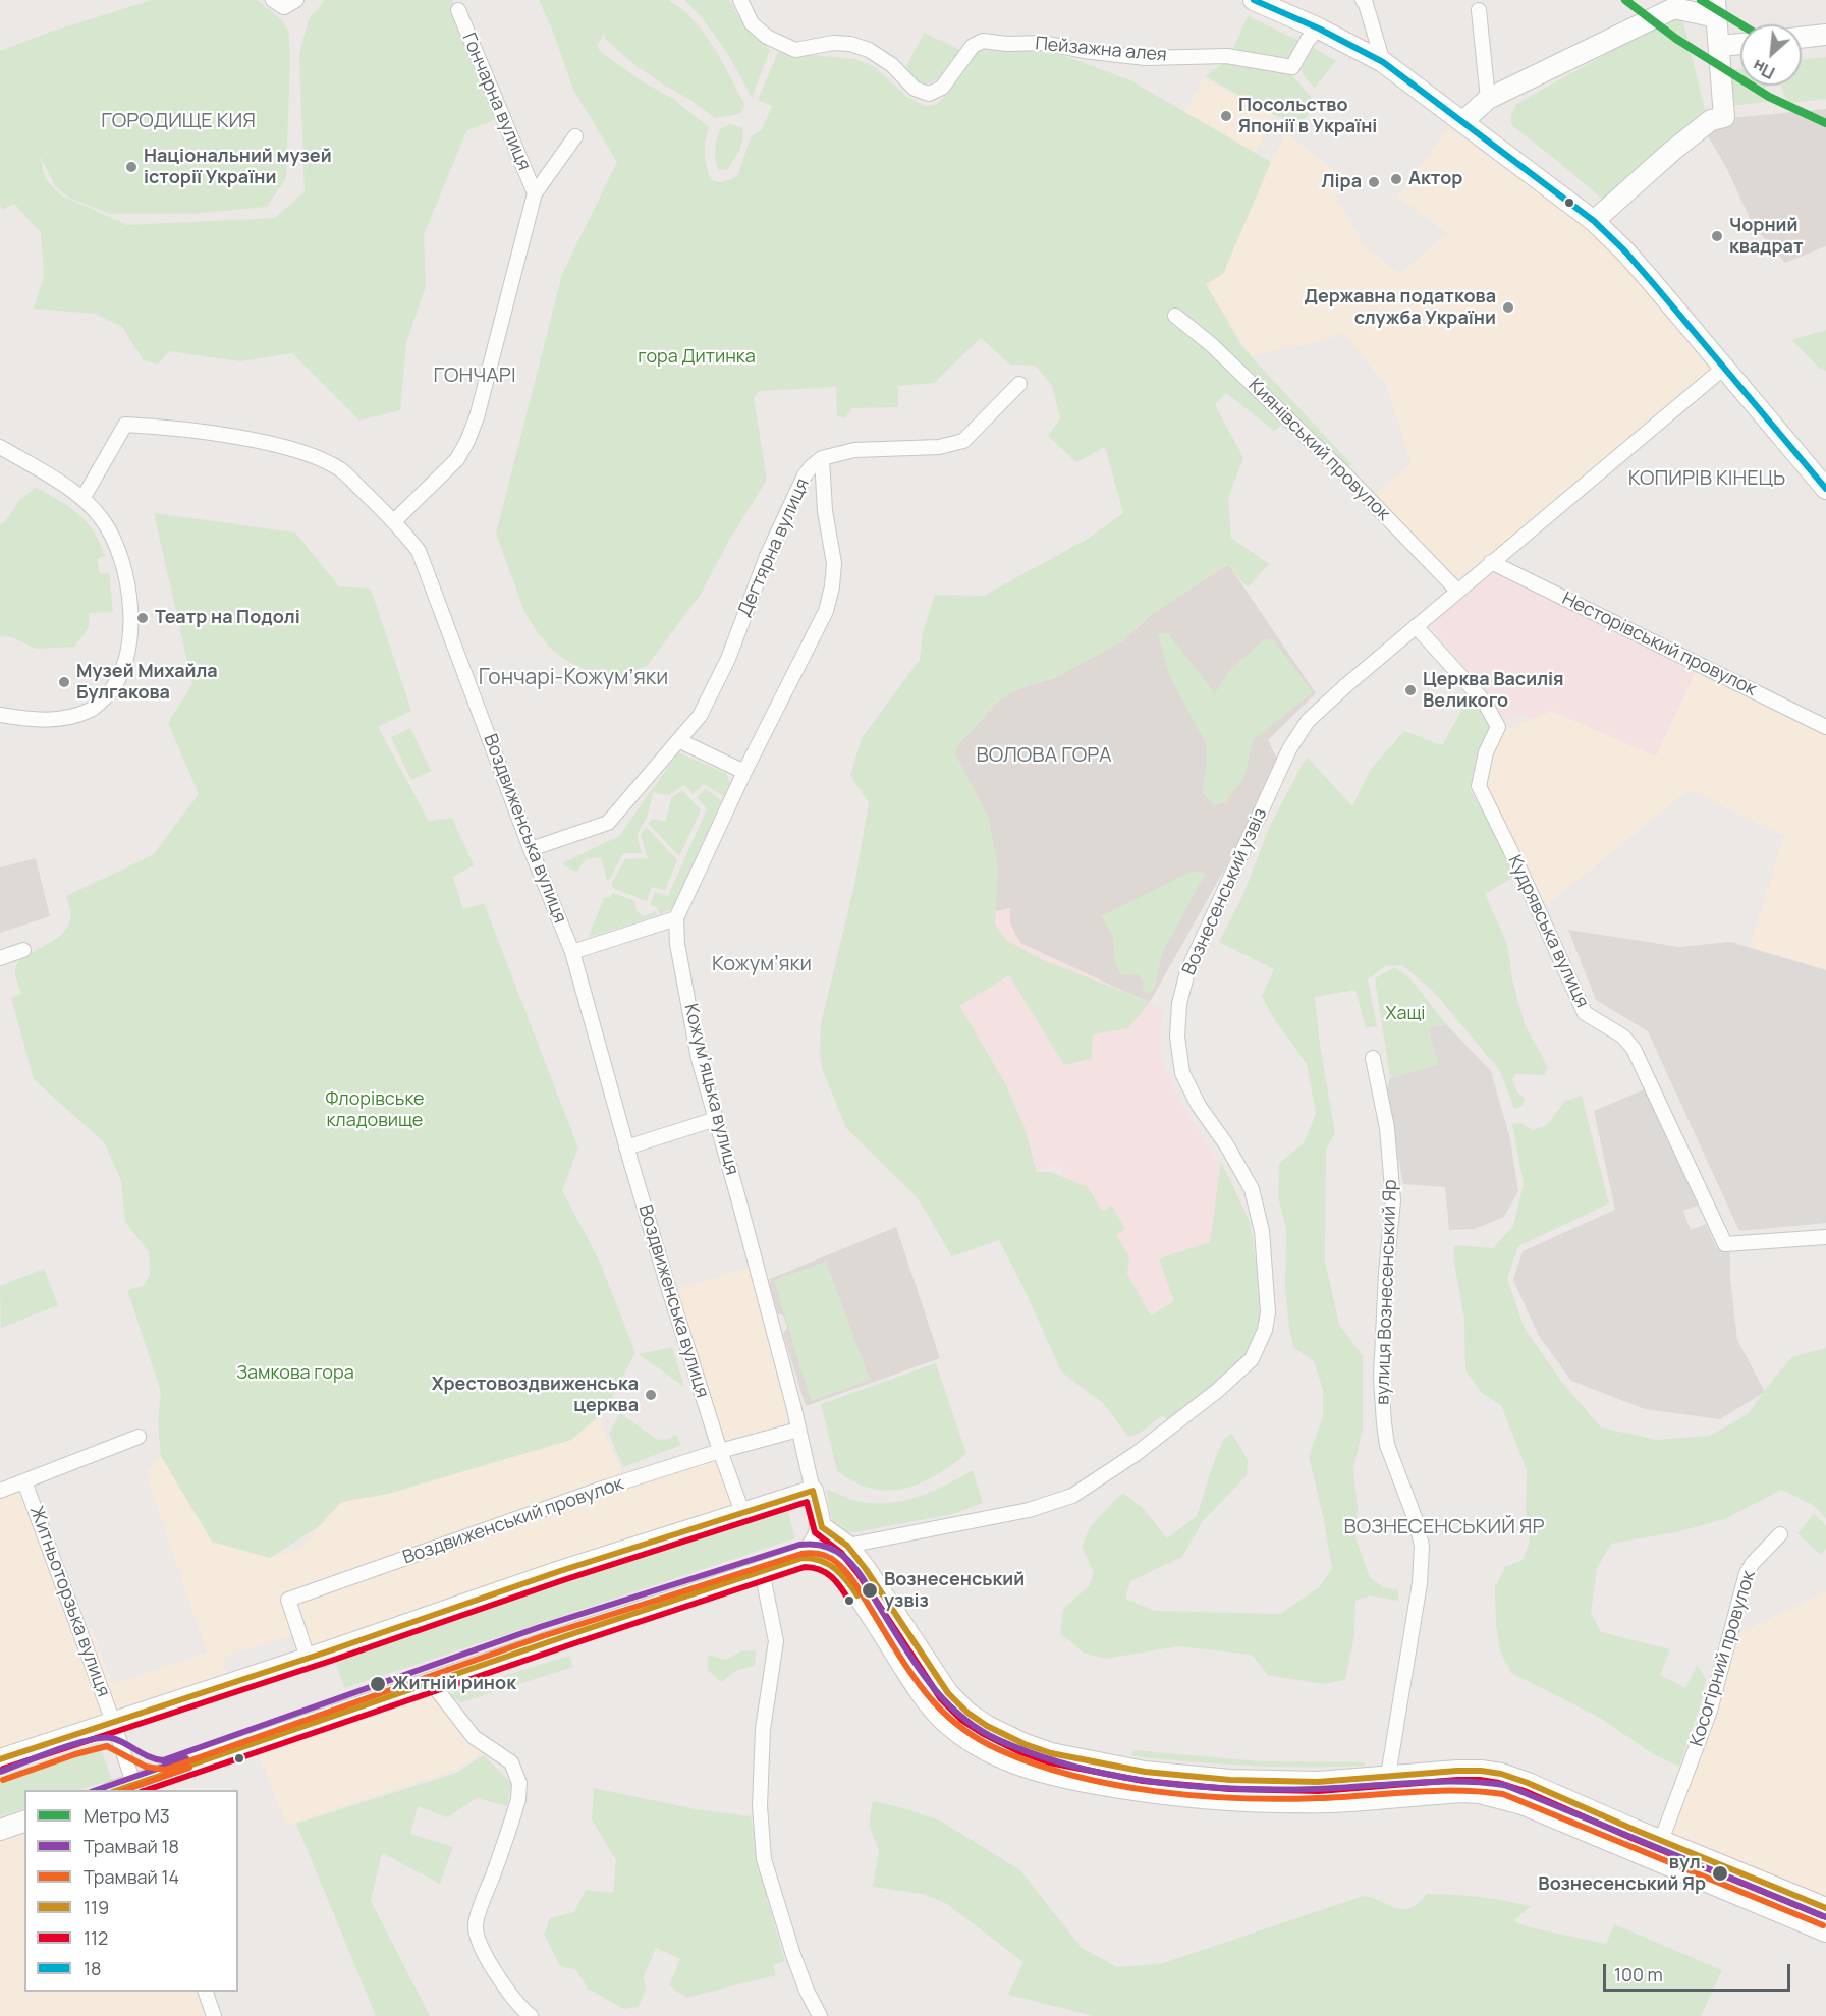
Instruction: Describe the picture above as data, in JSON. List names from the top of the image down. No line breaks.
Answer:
{"streets":{"street":["Пейзажна алея","Гончарна вулиця","Киянівський провулок","Дегтярна вулиця","Несторівський провулок","Воздвиженська вулиця","Вознесенський узвіз","Кудрявська вулиця","Кожумʼяцька вулиця","вулиця Вознесенський Яр","Воздвиженський провулок","Житньоторзька вулиця","Косогірний провулок"]},"crossings":[["Гончарна вулиця","Воздвиженська вулиця"],["Киянівський провулок","Вознесенський узвіз"],["Дегтярна вулиця","Воздвиженська вулиця"],["Дегтярна вулиця","Кожумʼяцька вулиця"],["Несторівський провулок","Вознесенський узвіз"],["Воздвиженська вулиця","Воздвиженський провулок"],["Вознесенський узвіз","Кудрявська вулиця"],["Кожумʼяцька вулиця","Воздвиженський провулок"]],"districts":["ГОРОДИЩЕ КИЯ","ГОНЧАРІ","КОПИРІВ КІНЕЦЬ","Гончарі-Кожумʼяки","ВОЛОВА ГОРА","Кожумʼяки","ВОЗНЕСЕНСЬКИЙ ЯР"],"parks":["гора Дитинка","Хащі","Флорівське кладовище","Замкова гора"],"places":["Посольство Японії в Україні","Національний музей історії України","Актор","Ліра","Чорний квадрат","Державна податкова служба України","Театр на Подолі","Музей Михайла Булгакова","Церква Василія Великого","Хрестовоздвиженська церква","Вознесенський узвіз","Житній ринок","вул. Вознесенський Яр"],"lines":["metro line M3","transit line 18","transit line 119","transit line 112","tram line 18","tram line 14"],"legend":["Метро M3","Трамвай 18","Трамвай 14","119","112","18"],"scale_bar":"100 m","north":"bottom left"}
